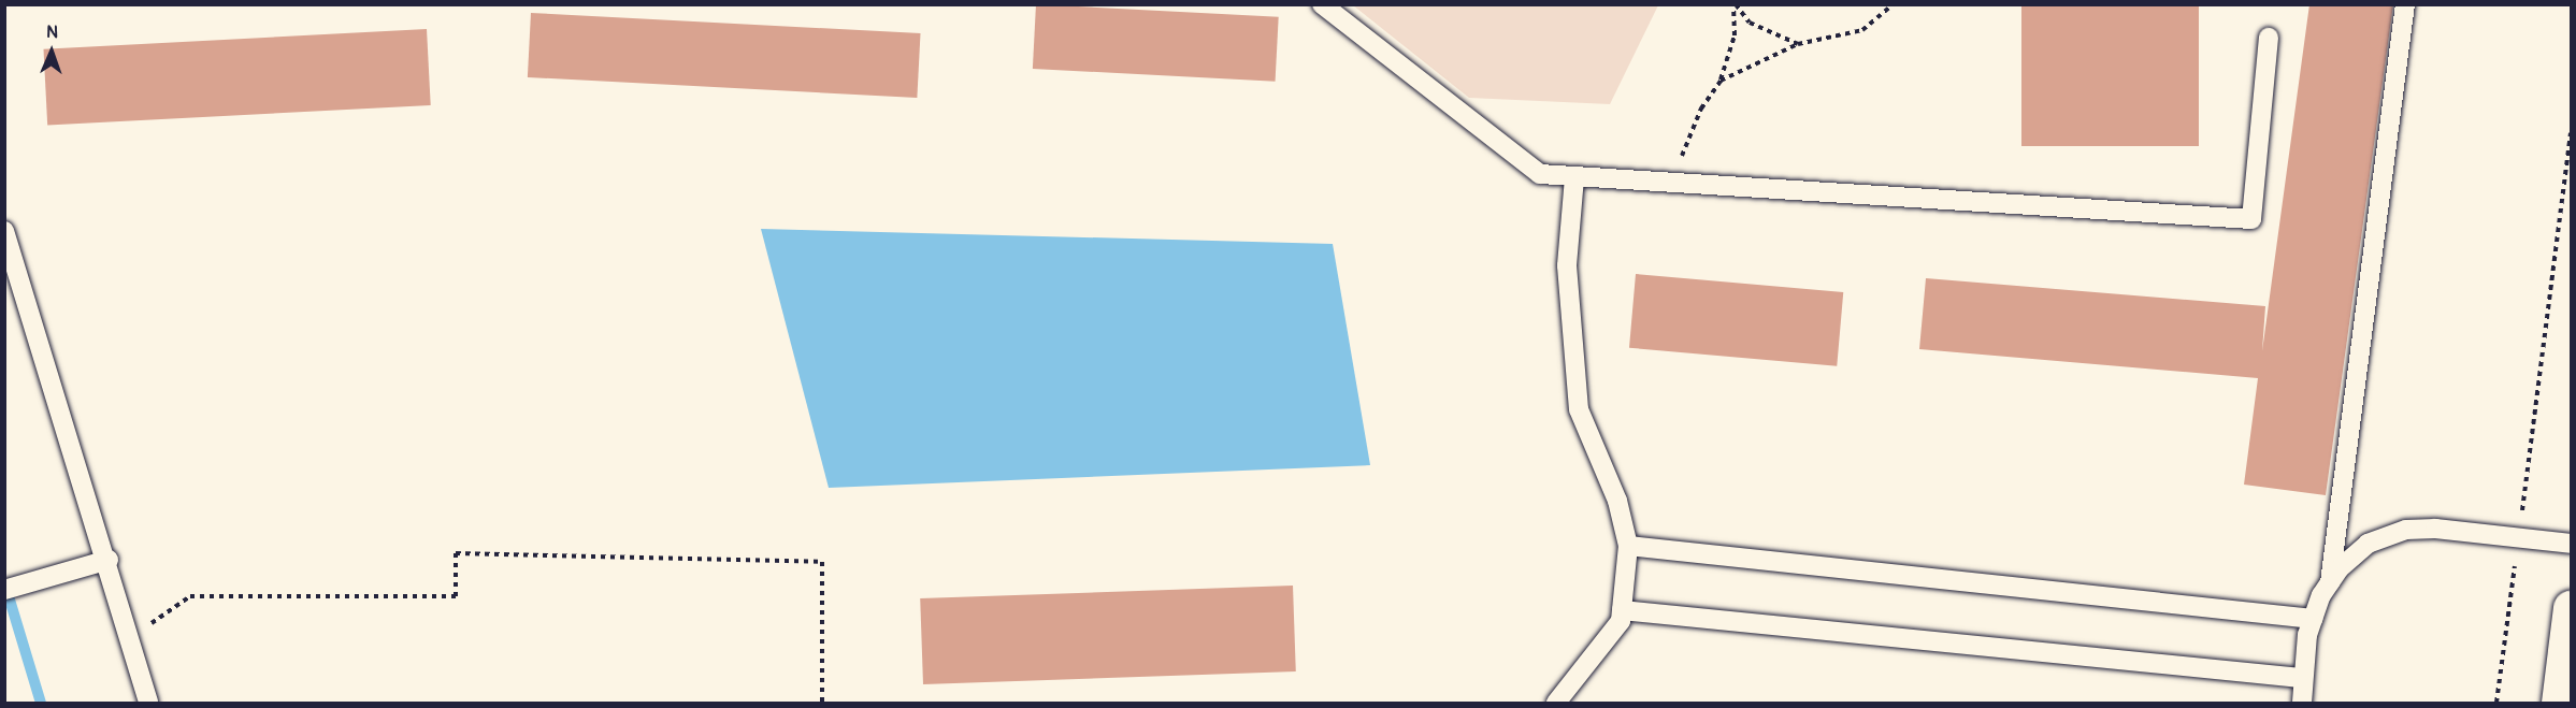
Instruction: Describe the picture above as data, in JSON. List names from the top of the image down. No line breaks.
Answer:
{"north":"top"}
